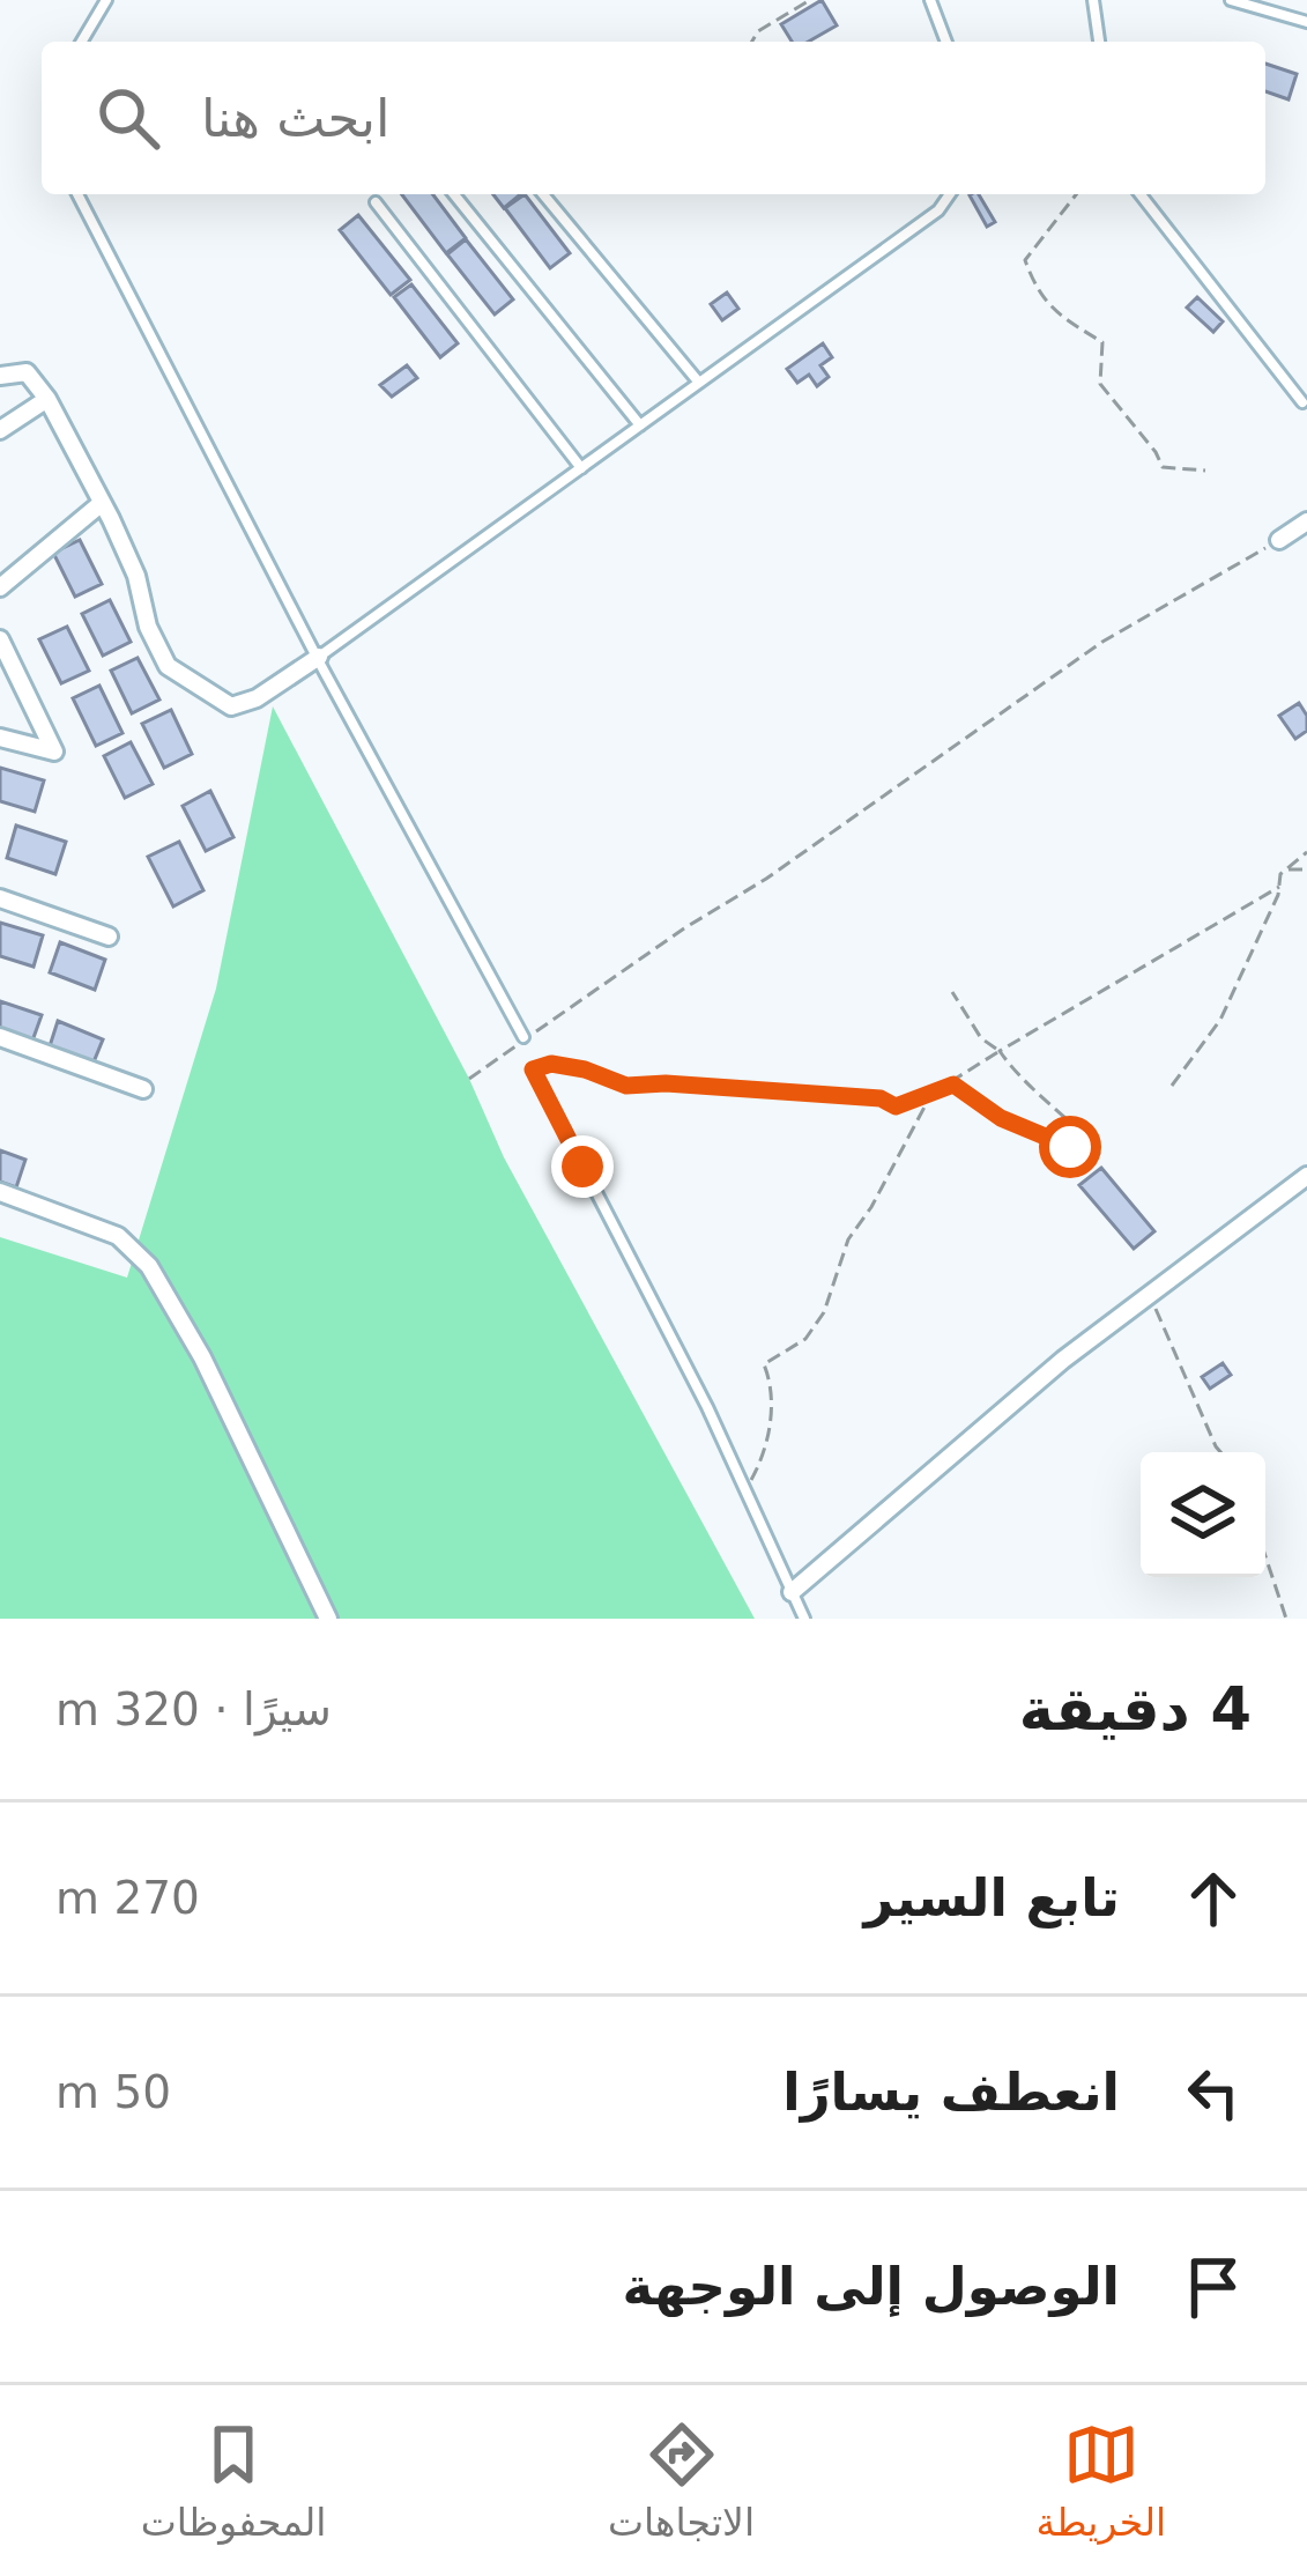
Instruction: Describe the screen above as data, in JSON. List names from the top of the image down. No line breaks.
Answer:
{"page":{"search":"ابحث هنا","heading":["4 دقيقة","سيرًا · 320 m"],"list":[["تابع السير","270 m"],["انعطف يسارًا","50 m"],"الوصول إلى الوجهة"],"nav":["الخريطة","الاتجاهات","المحفوظات"]}}
